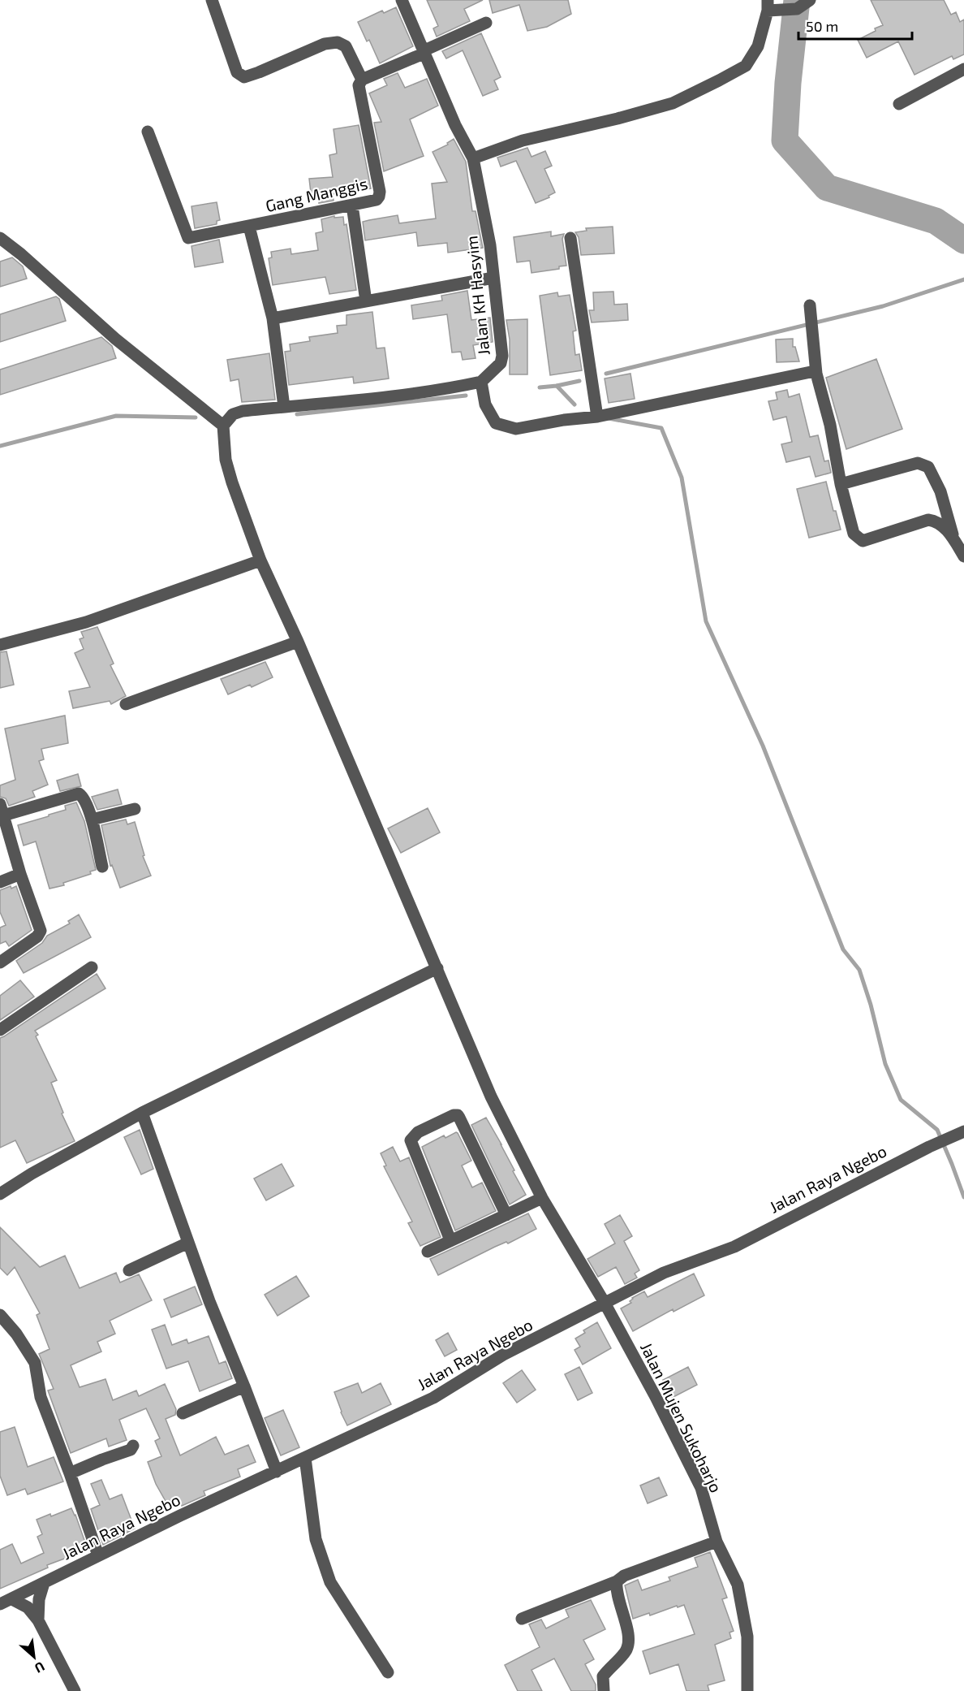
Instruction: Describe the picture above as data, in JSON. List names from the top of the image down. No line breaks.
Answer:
{"streets":{"street":["Gang Manggis","Jalan KH Hasyim","Jalan Raya Ngebo","Jalan Mujen Sukoharjo"]},"crossings":[["Jalan Raya Ngebo","Jalan Mujen Sukoharjo"]],"scale_bar":"50 m","north":"bottom right"}
